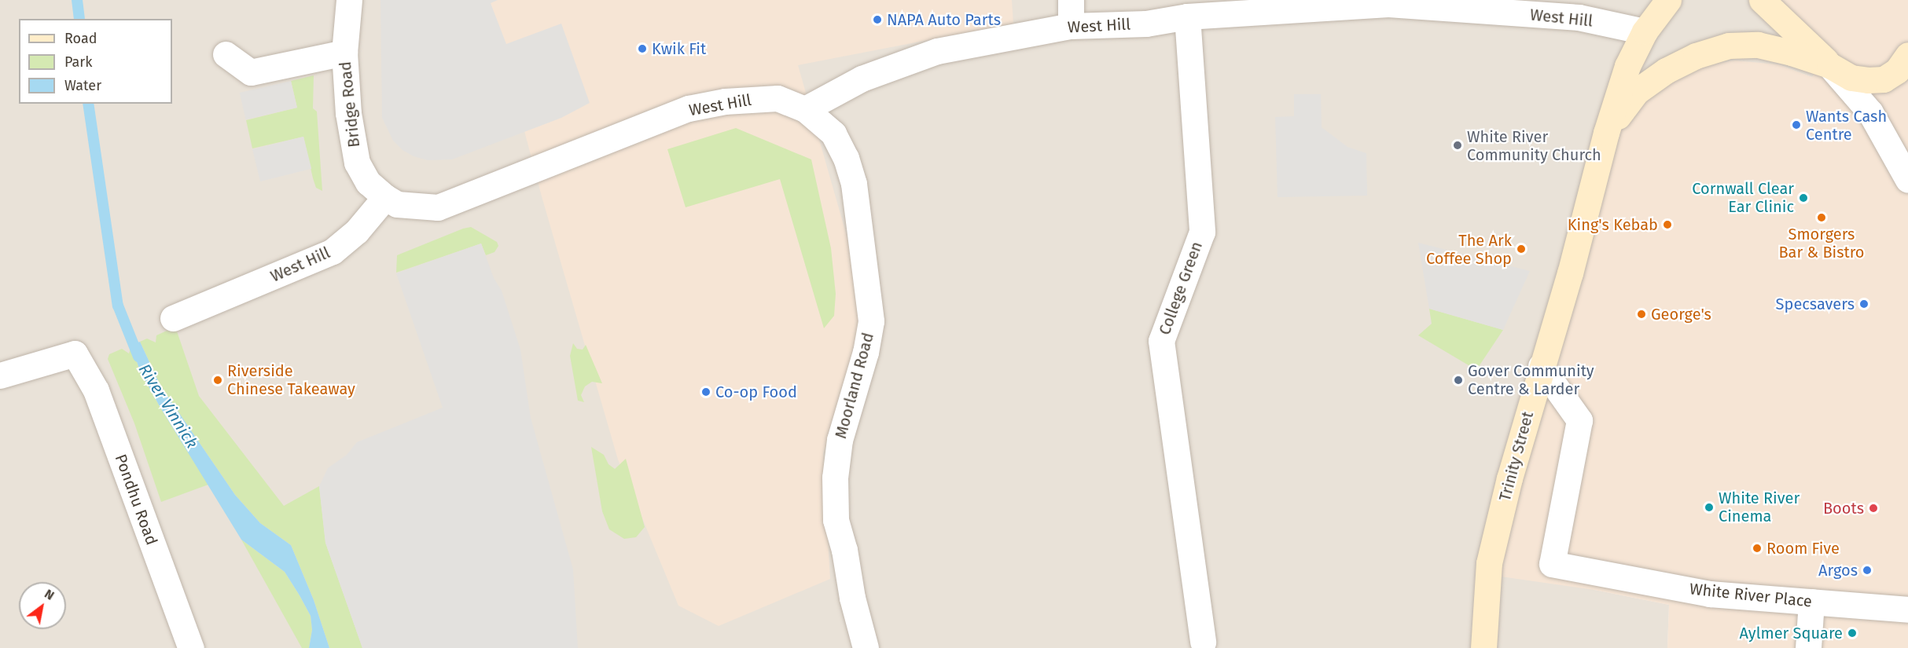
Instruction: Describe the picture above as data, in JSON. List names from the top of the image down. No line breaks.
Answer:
{"streets":{"street":["West Hill","Bridge Road","College Green","Moorland Road","Trinity Street","Pondhu Road","White River Place"]},"crossings":[["West Hill","Bridge Road"],["West Hill","College Green"],["West Hill","Moorland Road"],["West Hill","Trinity Street"],["Trinity Street","White River Place"]],"water":["River Vinnick"],"places":["NAPA Auto Parts","Kwik Fit","Wants Cash Centre","White River Community Church","Cornwall Clear Ear Clinic","Smorgers Bar & Bistro","King's Kebab","The Ark Coffee Shop","Specsavers","George's","Riverside Chinese Takeaway","Gover Community Centre & Larder","Co-op Food","White River Cinema","Boots","Room Five","Argos","Aylmer Square"],"legend":["Road","Park","Water"],"north":"top right"}
